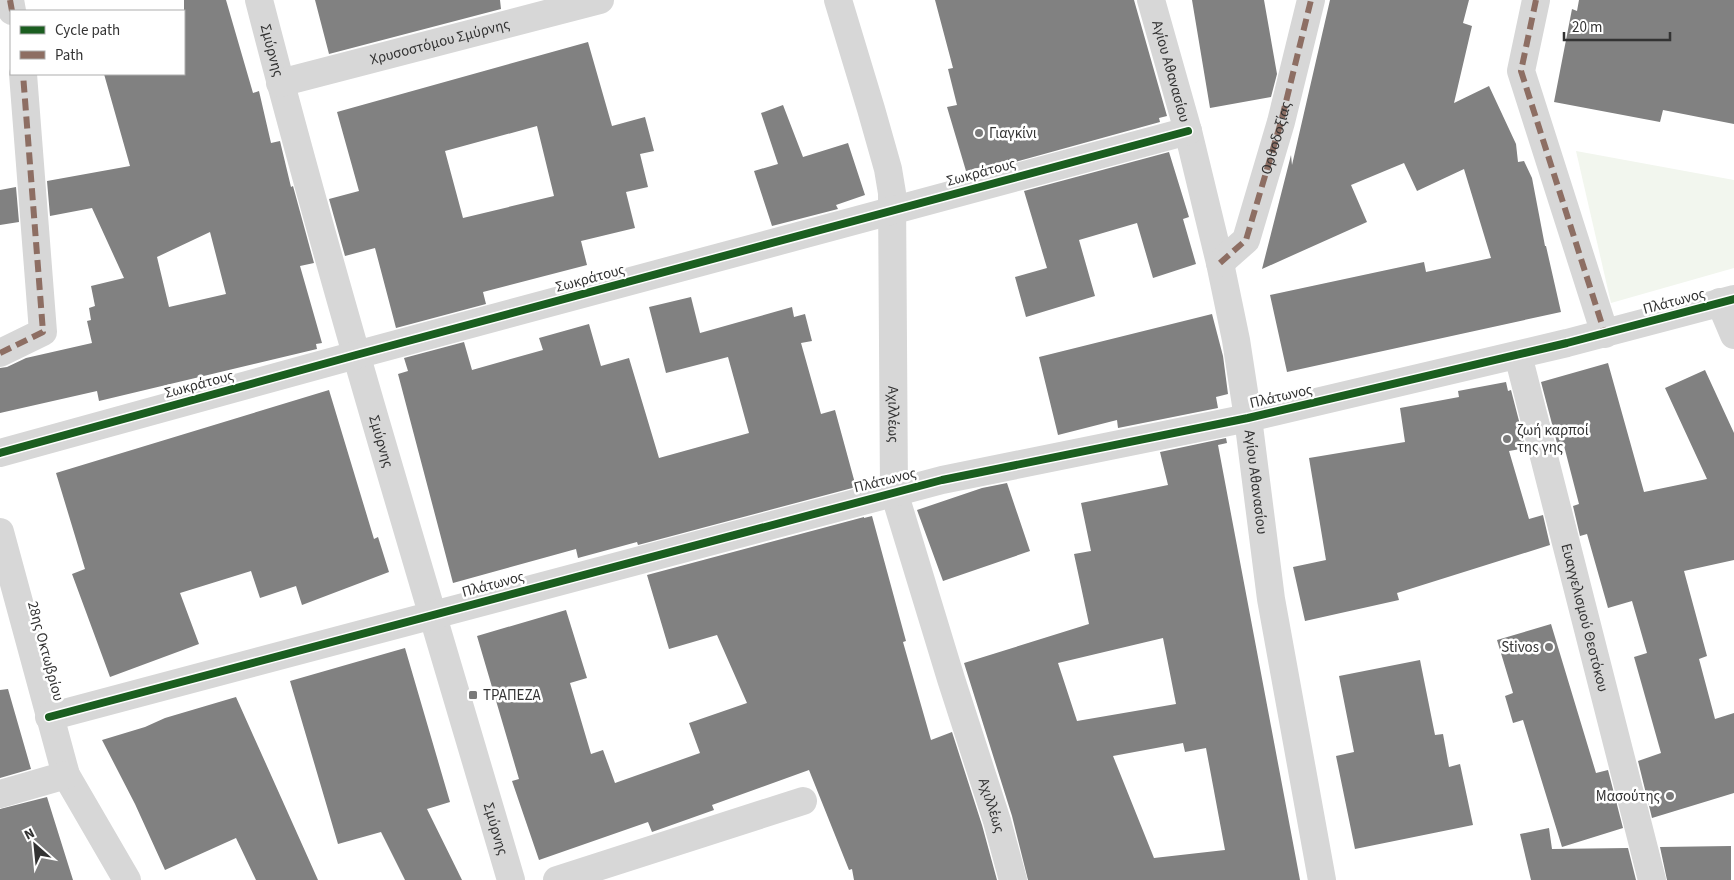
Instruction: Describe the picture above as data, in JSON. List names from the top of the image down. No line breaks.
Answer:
{"streets":{"street":["Χρυσοστόμου Σμύρνης","Σμύρνης","Αγίου Αθανασίου","Ορθοδοξίας","Σωκράτους","Πλάτωνος","Αχιλλέως","Ευαγγελισμού Θεοτόκου","28ης Οκτωβρίου"]},"crossings":[["Χρυσοστόμου Σμύρνης","Σμύρνης"],["Σμύρνης","Σωκράτους"],["Σμύρνης","Πλάτωνος"],["Αγίου Αθανασίου","Ορθοδοξίας"],["Αγίου Αθανασίου","Σωκράτους"],["Αγίου Αθανασίου","Πλάτωνος"],["Σωκράτους","Αχιλλέως"],["Πλάτωνος","Αχιλλέως"],["Πλάτωνος","Ευαγγελισμού Θεοτόκου"],["Πλάτωνος","28ης Οκτωβρίου"]],"places":{"other":["Γιαγκίνι","ζωή καρποί της γης","Stivos","Μασούτης"],"transit":["ΤΡΑΠΕΖΑ"]},"legend":["Cycle path","Path"],"scale_bar":"20 m","north":"top left"}
